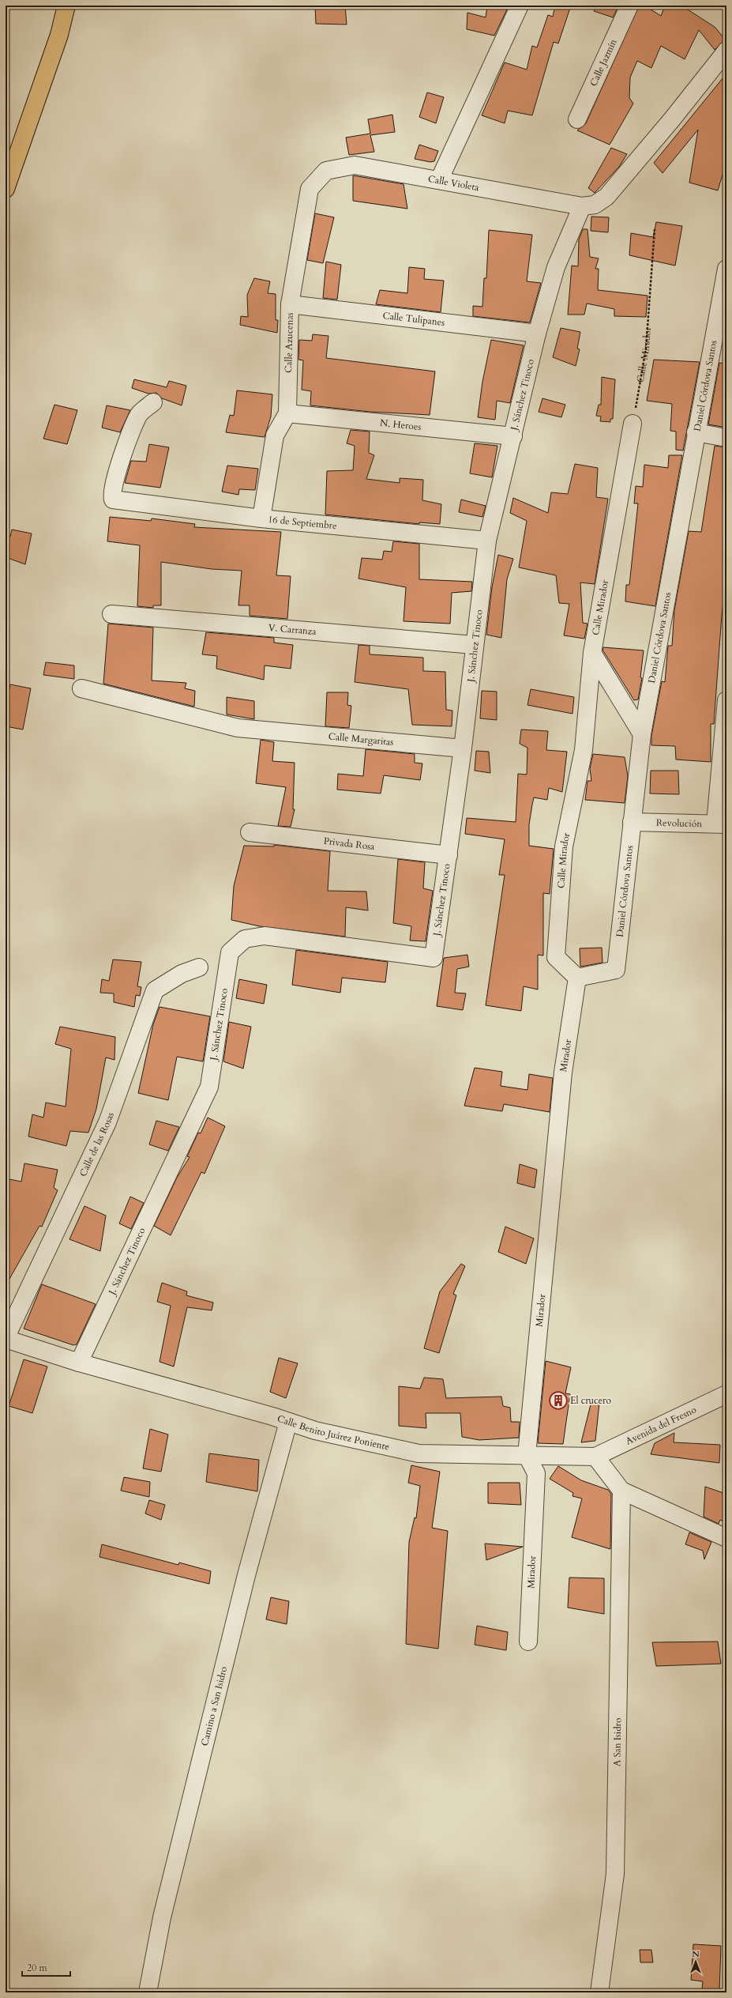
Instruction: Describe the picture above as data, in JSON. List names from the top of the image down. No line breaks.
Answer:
{"streets":{"street":["Calle Jazmín","Calle Violeta","Calle Tulipanes","Calle Azucenas","Calle Mirador","Daniel Córdova Santos","J. Sánchez Tinoco","N. Heroes","16 de Septiembre","V. Carranza","Calle Margaritas","Revolución","Privada Rosa","Mirador","Calle de las Rosas","Avenida del Fresno","Calle Benito Juárez Poniente","Camino a San Isidro","A San Isidro"]},"crossings":[["Calle Violeta","Calle Azucenas"],["Calle Violeta","J. Sánchez Tinoco"],["Calle Tulipanes","Calle Azucenas"],["Calle Tulipanes","J. Sánchez Tinoco"],["Calle Azucenas","N. Heroes"],["Calle Azucenas","16 de Septiembre"],["Calle Mirador","Daniel Córdova Santos"],["Calle Mirador","Mirador"],["Daniel Córdova Santos","Revolución"],["Daniel Córdova Santos","Mirador"],["J. Sánchez Tinoco","N. Heroes"],["J. Sánchez Tinoco","16 de Septiembre"],["J. Sánchez Tinoco","V. Carranza"],["J. Sánchez Tinoco","Calle Margaritas"],["J. Sánchez Tinoco","Privada Rosa"],["J. Sánchez Tinoco","Calle Benito Juárez Poniente"],["Mirador","Calle Benito Juárez Poniente"],["Calle de las Rosas","Calle Benito Juárez Poniente"],["Avenida del Fresno","Calle Benito Juárez Poniente"],["Calle Benito Juárez Poniente","Camino a San Isidro"]],"places":{"building":["El crucero"]},"scale_bar":"20 m","north":"top"}
